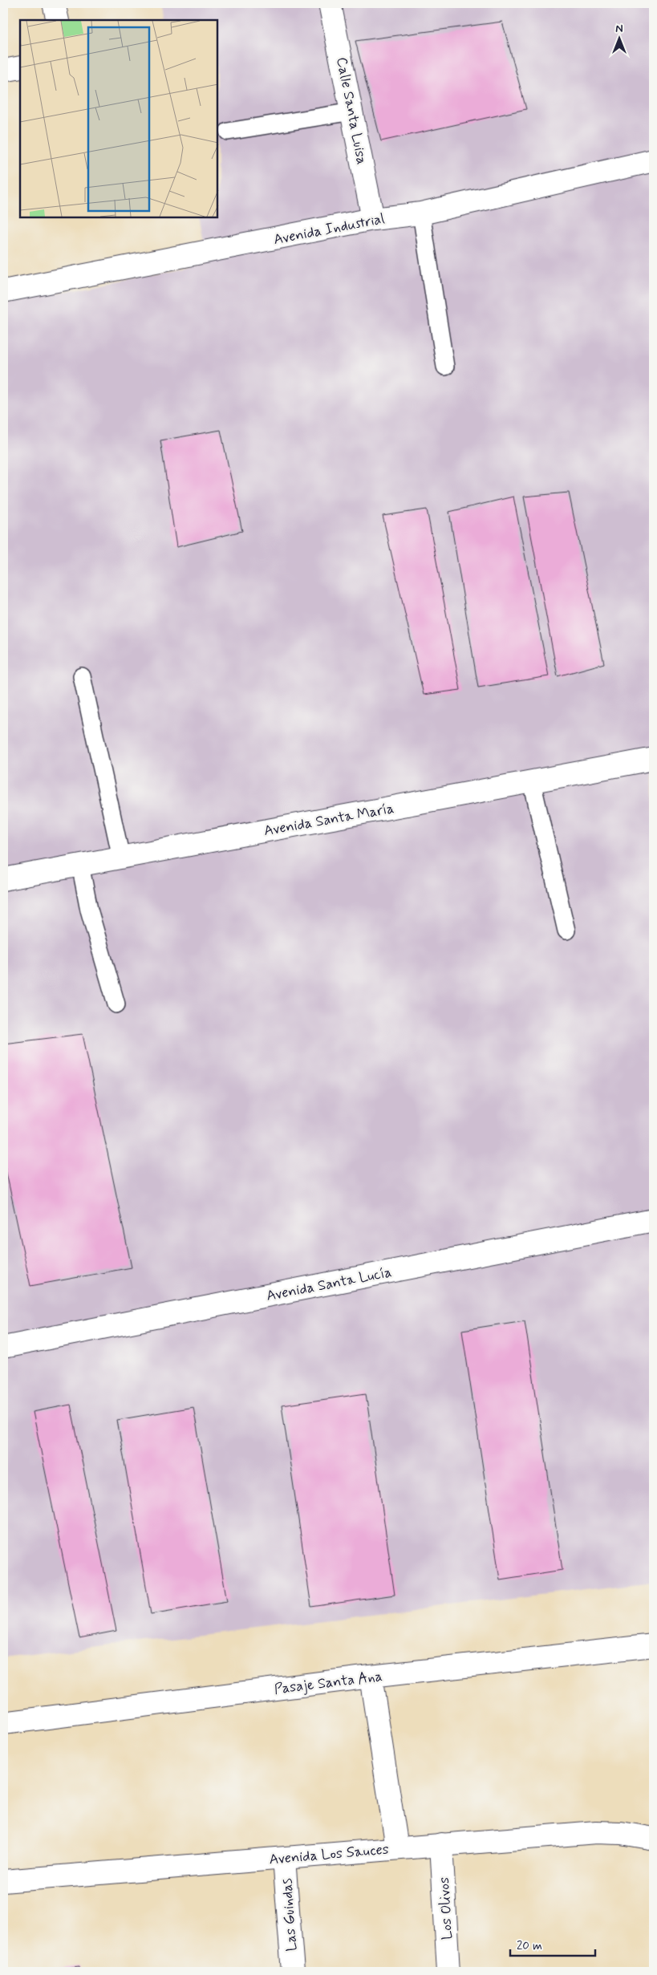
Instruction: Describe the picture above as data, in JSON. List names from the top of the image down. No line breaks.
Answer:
{"streets":{"street":["Calle Santa Luisa","Avenida Industrial","Avenida Santa María","Avenida Santa Lucía","Pasaje Santa Ana","Avenida Los Sauces","Los Olivos","Las Guindas"]},"crossings":[["Calle Santa Luisa","Avenida Industrial"],["Avenida Los Sauces","Los Olivos"],["Avenida Los Sauces","Las Guindas"]],"scale_bar":"20 m","north":"top"}
